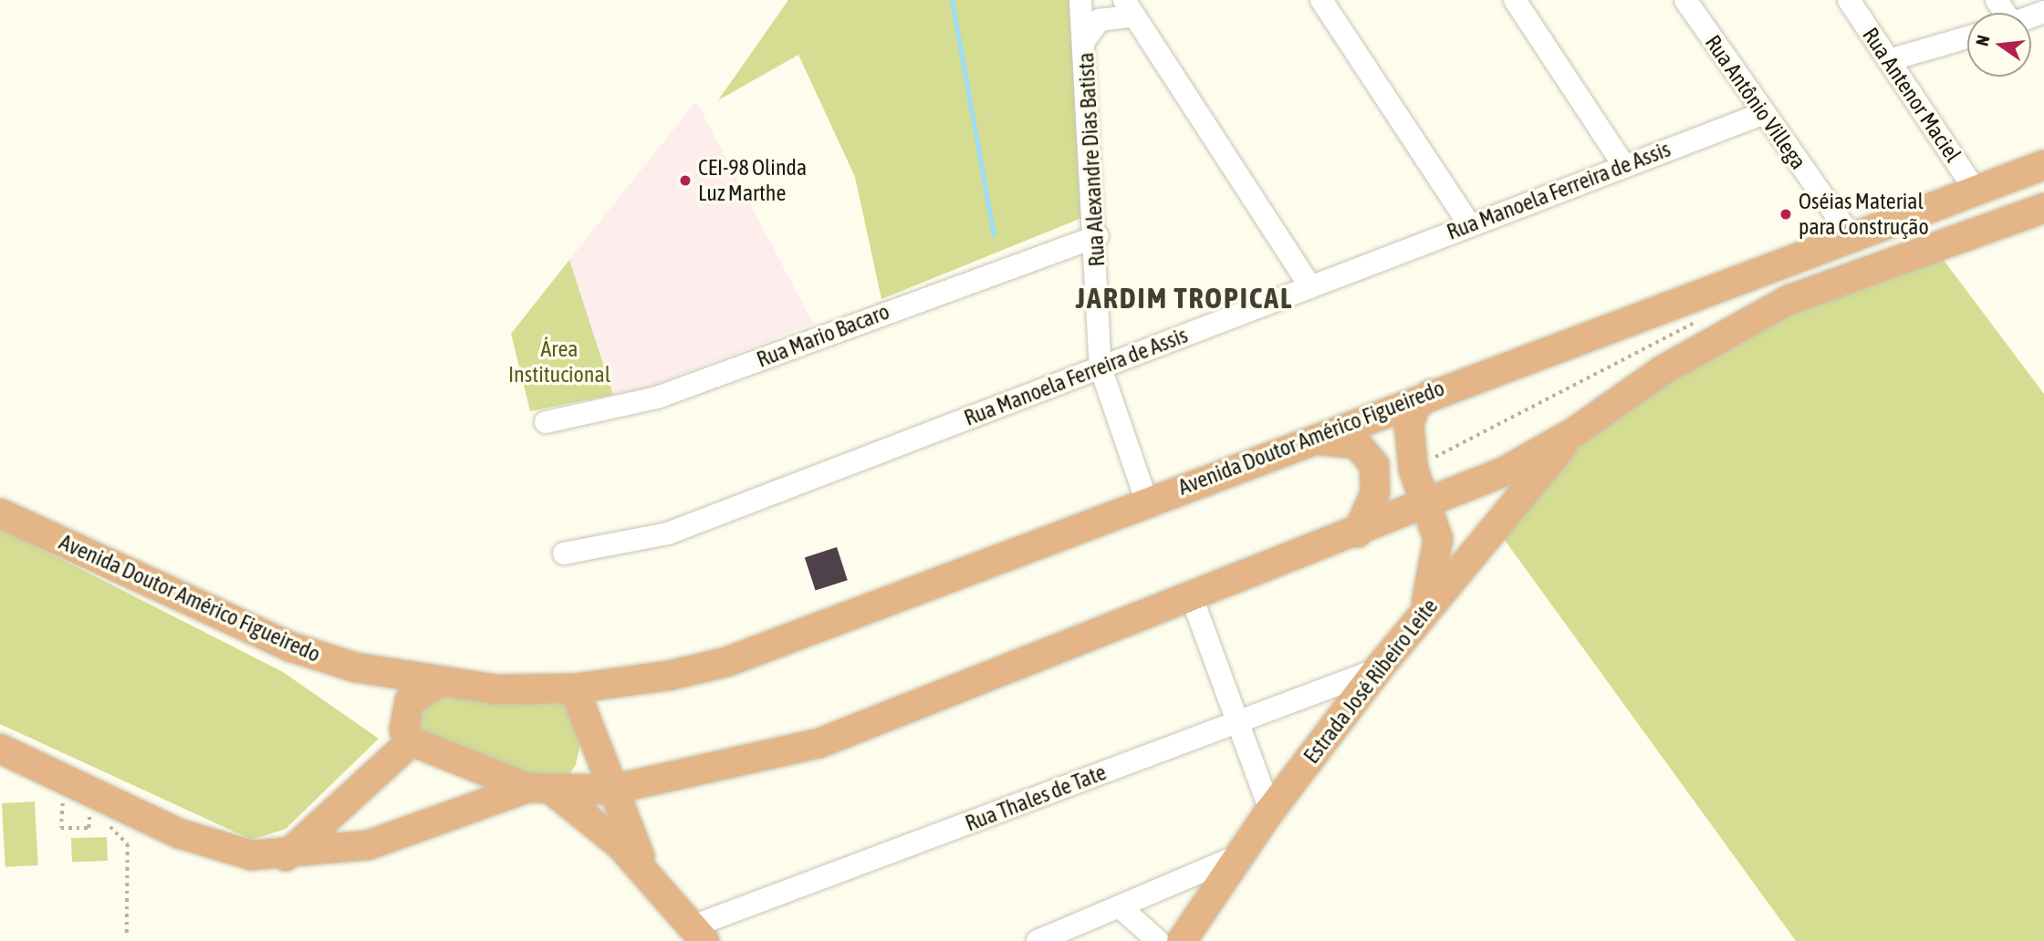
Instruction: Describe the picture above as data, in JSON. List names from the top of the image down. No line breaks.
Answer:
{"streets":{"main road":["Avenida Doutor Américo Figueiredo","Estrada José Ribeiro Leite"],"street":["Rua Antenor Maciel","Rua Antônio Villega","Rua Alexandre Dias Batista","Rua Manoela Ferreira de Assis","Rua Mario Bacaro","Rua Thales de Tate"]},"crossings":[["Rua Antenor Maciel","Avenida Doutor Américo Figueiredo"],["Rua Antônio Villega","Rua Manoela Ferreira de Assis"],["Rua Antônio Villega","Avenida Doutor Américo Figueiredo"],["Rua Alexandre Dias Batista","Rua Manoela Ferreira de Assis"],["Rua Alexandre Dias Batista","Rua Mario Bacaro"],["Rua Alexandre Dias Batista","Avenida Doutor Américo Figueiredo"],["Estrada José Ribeiro Leite","Rua Thales de Tate"]],"districts":["JARDIM TROPICAL"],"parks":["Área Institucional"],"places":["CEI-98 Olinda Luz Marthe","Oséias Material para Construção"],"north":"left"}
